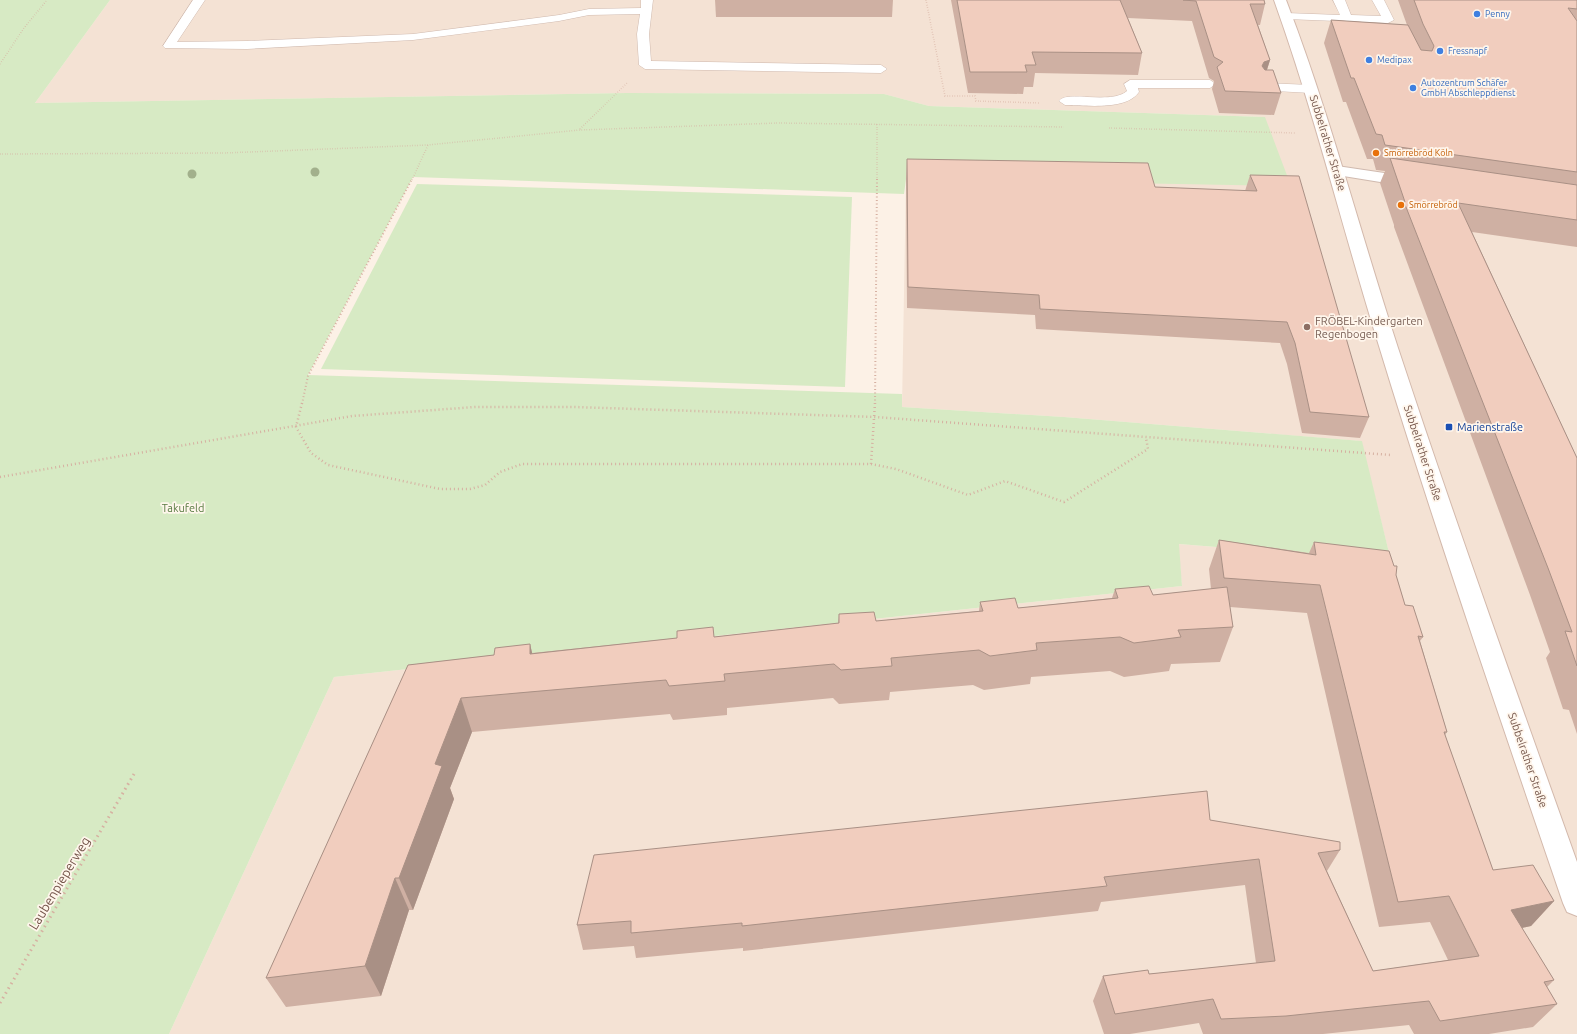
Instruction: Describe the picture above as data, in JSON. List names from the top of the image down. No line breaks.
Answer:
{"streets":{"main road":["Subbelrather Straße"],"path":["Laubenpieperweg"]},"parks":["Takufeld"],"places":{"other":["Penny","Fressnapf","Medipax","Autozentrum Schäfer GmbH Abschleppdienst","Smörrebröd Köln","Smörrebröd","FRÖBEL-Kindergarten Regenbogen"],"transit":["Marienstraße"]}}
